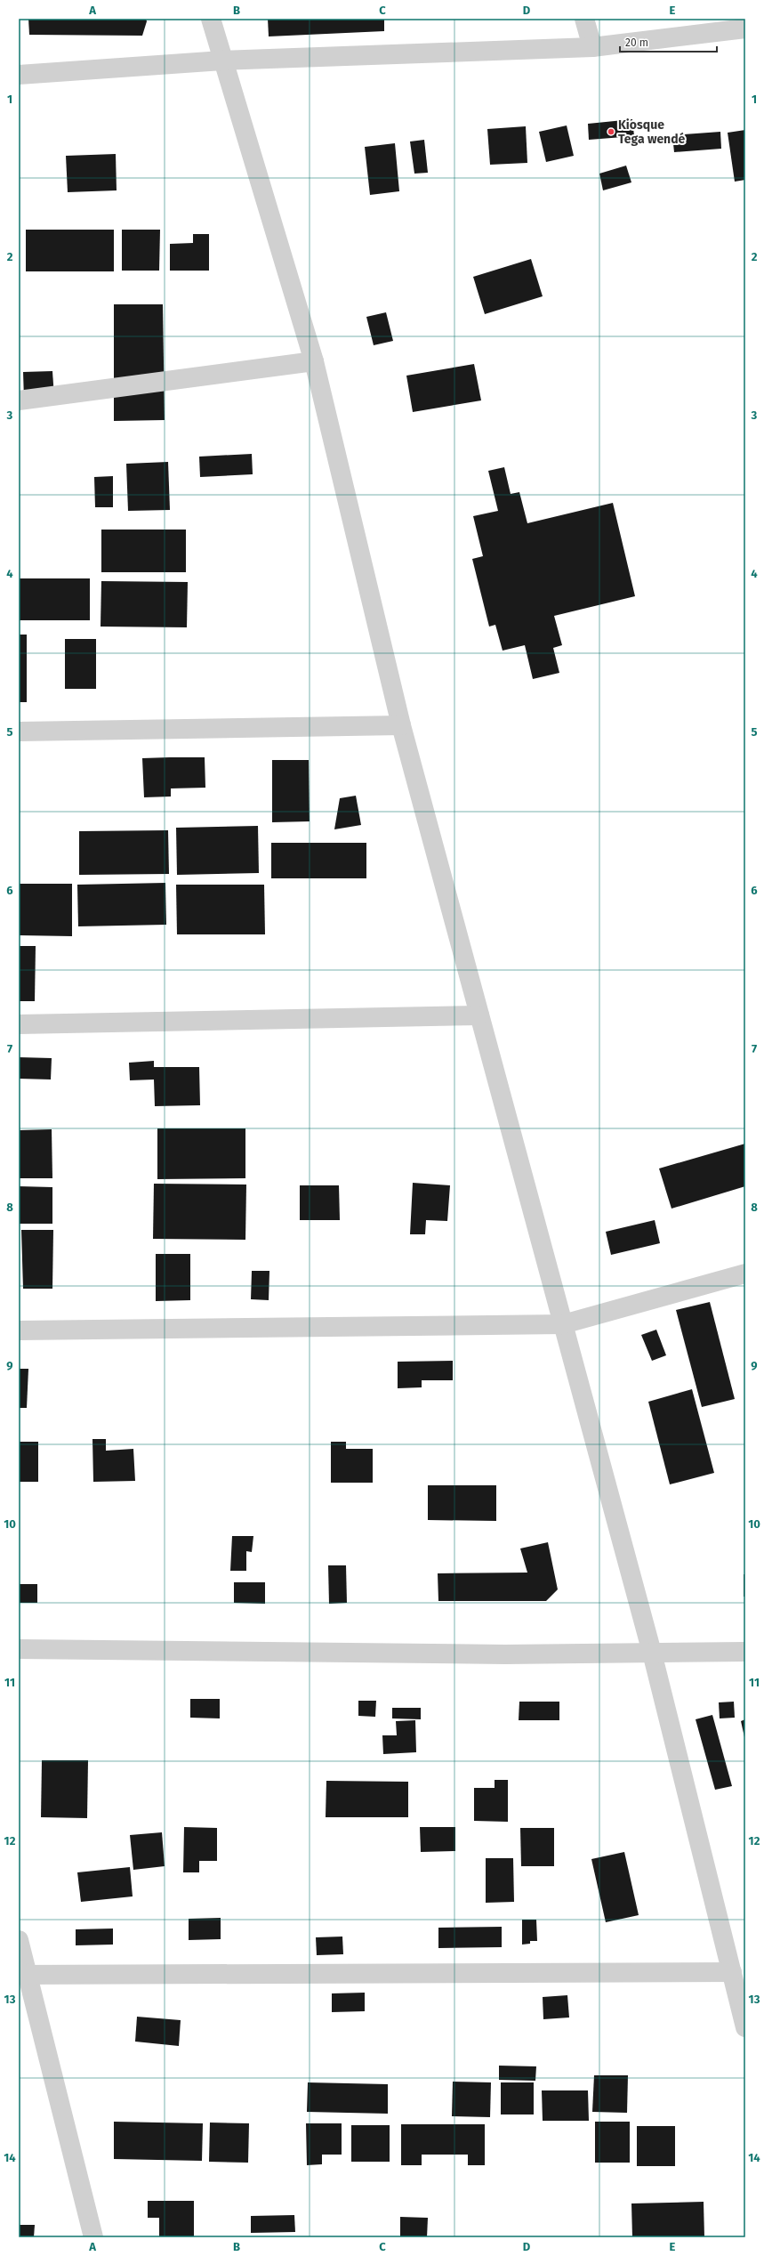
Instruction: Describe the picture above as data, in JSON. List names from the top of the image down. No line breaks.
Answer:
{"places":["Kiosque Tega wendé"],"scale_bar":"20 m","grid":{"columns":["A","B","C","D","E"],"rows":["1","2","3","4","5","6","7","8","9","10","11","12","13","14"]}}
